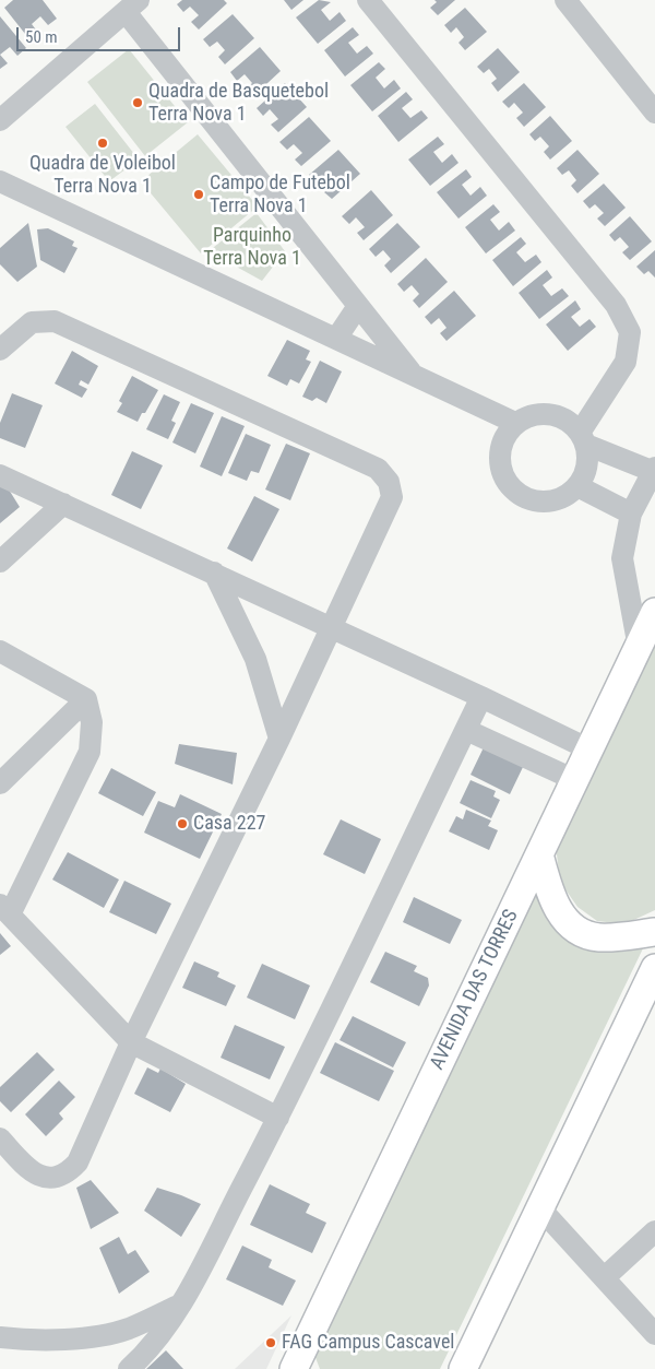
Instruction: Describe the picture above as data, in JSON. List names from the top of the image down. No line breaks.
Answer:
{"streets":{"main road":["AVENIDA DAS TORRES"]},"parks":["Parquinho Terra Nova 1"],"places":["Quadra de Basquetebol Terra Nova 1","Quadra de Voleibol Terra Nova 1","Campo de Futebol Terra Nova 1","Casa 227","FAG Campus Cascavel"],"scale_bar":"50 m"}
